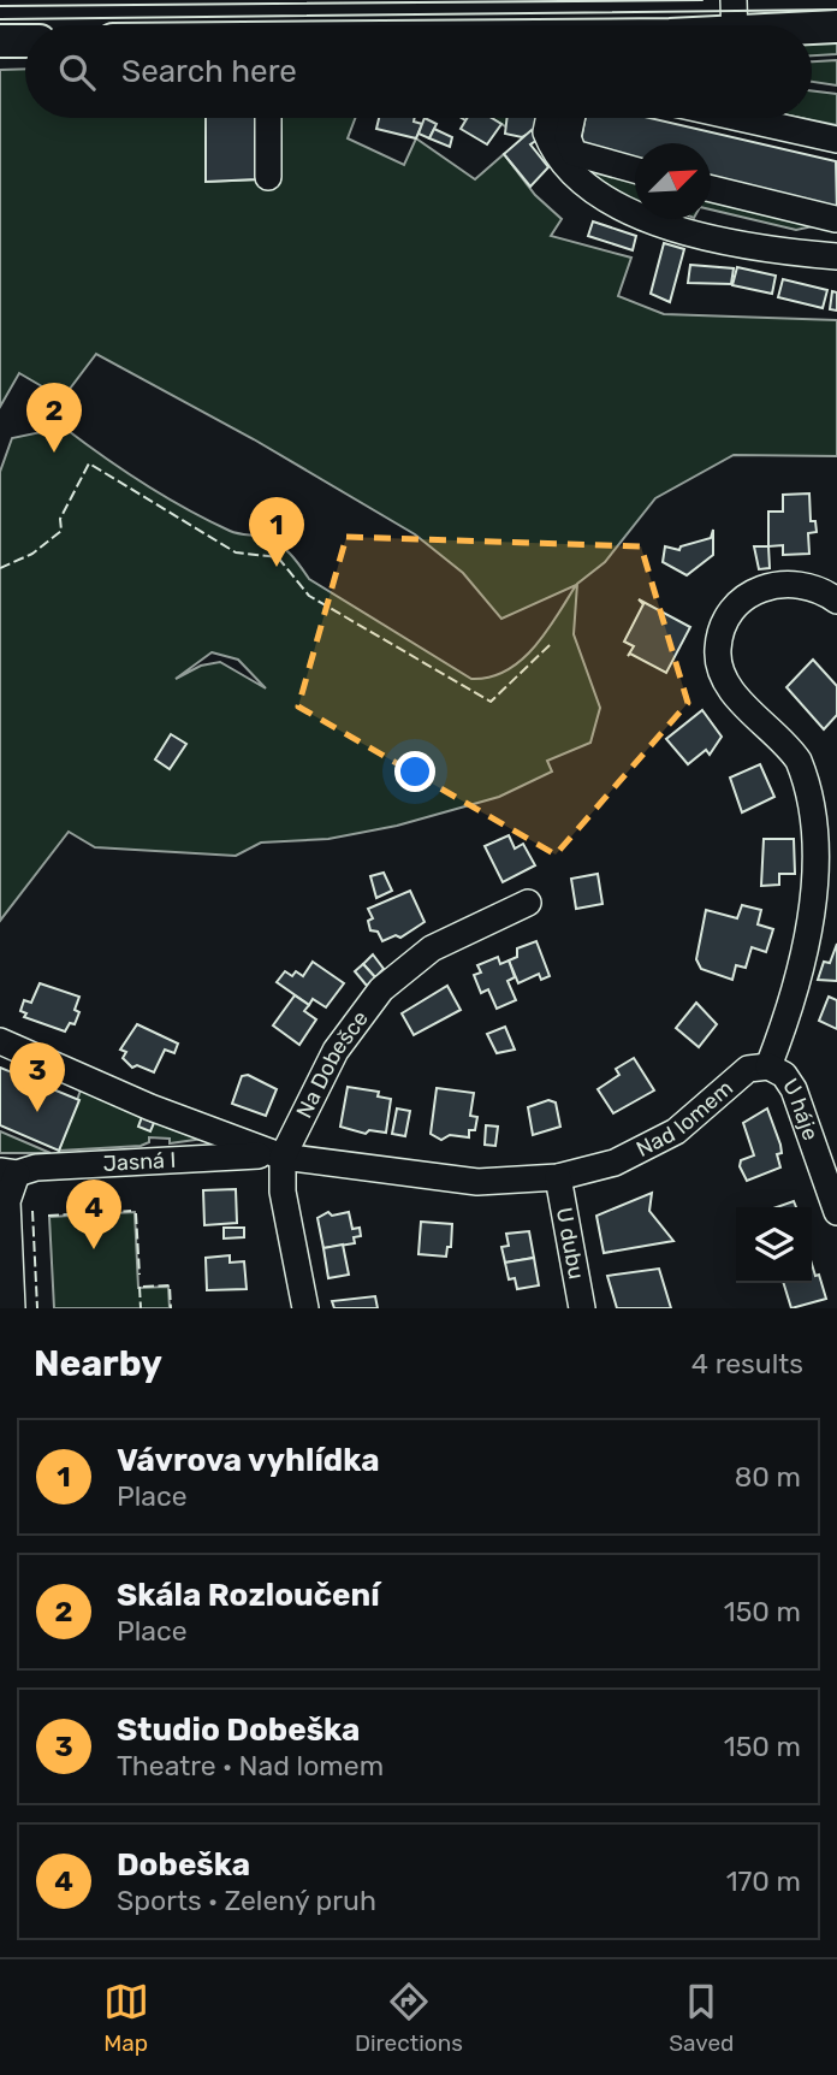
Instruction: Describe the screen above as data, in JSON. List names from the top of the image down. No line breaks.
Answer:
{"streets":{"street":["Na Dobešce","U háje","Nad lomem","Jasná I","U dubu"]},"crossings":[["Na Dobešce","Nad lomem"],["Na Dobešce","Jasná I"],["U háje","Nad lomem"],["Nad lomem","Jasná I"],["Nad lomem","U dubu"]],"north":"top right","page":{"search":"Search here","pins":["2","1","3","4"],"heading":["Nearby","4 results"],"list":[{"mark":"1","name":"Vávrova vyhlídka","note":"Place","value":"80 m"},{"mark":"2","name":"Skála Rozloučení","note":"Place","value":"150 m"},{"mark":"3","name":"Studio Dobeška","note":"Theatre · Nad lomem","value":"150 m"},{"mark":"4","name":"Dobeška","note":"Sports · Zelený pruh","value":"170 m"}],"nav":["Map","Directions","Saved"]}}
